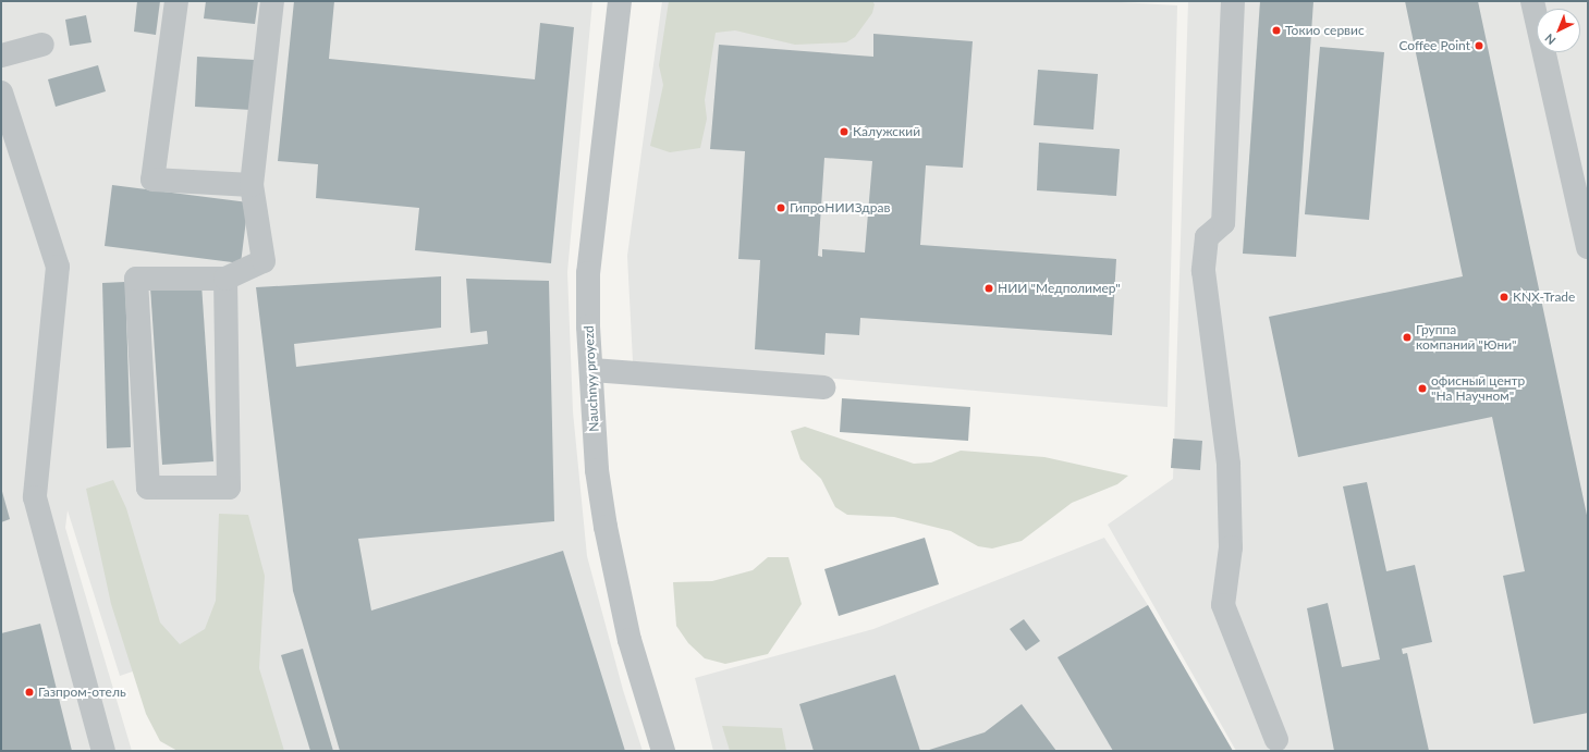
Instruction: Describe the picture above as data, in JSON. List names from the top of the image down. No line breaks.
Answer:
{"streets":{"street":["Nauchnyy proyezd"]},"places":["Токио сервис","Coffee Point","Калужский","ГипроНИИЗдрав","НИИ \"Медполимер\"","KNX-Trade","Группа компаний \"Юни\"","офисный центр \"На Научном\"","Газпром-отель"],"north":"bottom left"}
